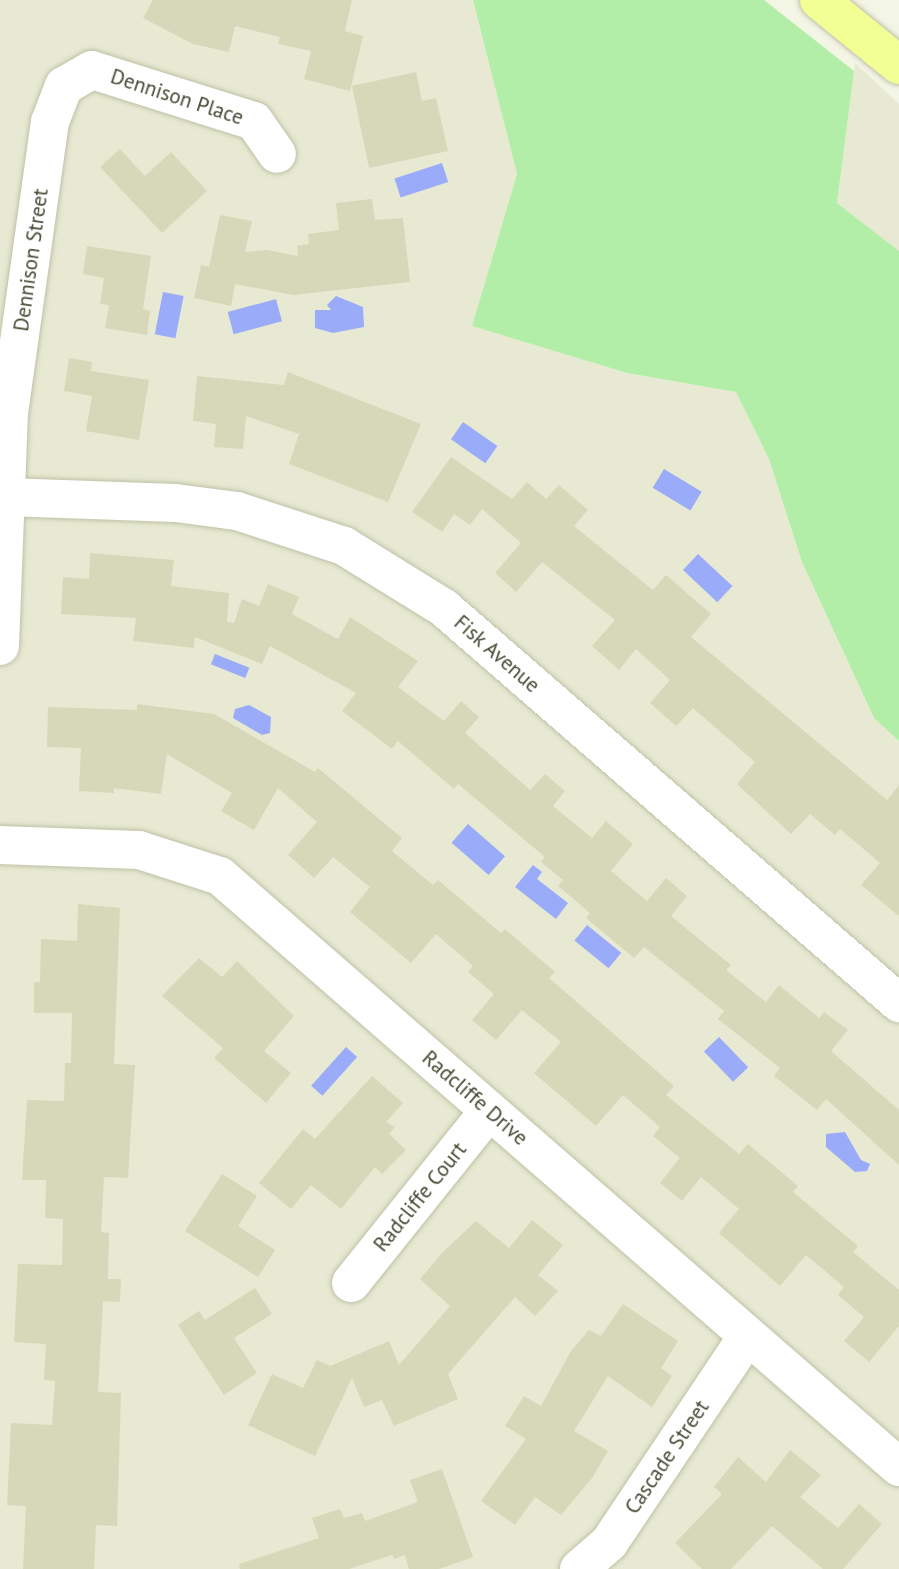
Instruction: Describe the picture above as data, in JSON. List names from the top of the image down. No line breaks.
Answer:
{"streets":{"street":["Dennison Place","Dennison Street","Fisk Avenue","Radcliffe Drive","Radcliffe Court","Cascade Street"]},"crossings":[["Dennison Place","Dennison Street"],["Dennison Street","Fisk Avenue"],["Radcliffe Drive","Radcliffe Court"],["Radcliffe Drive","Cascade Street"]]}
